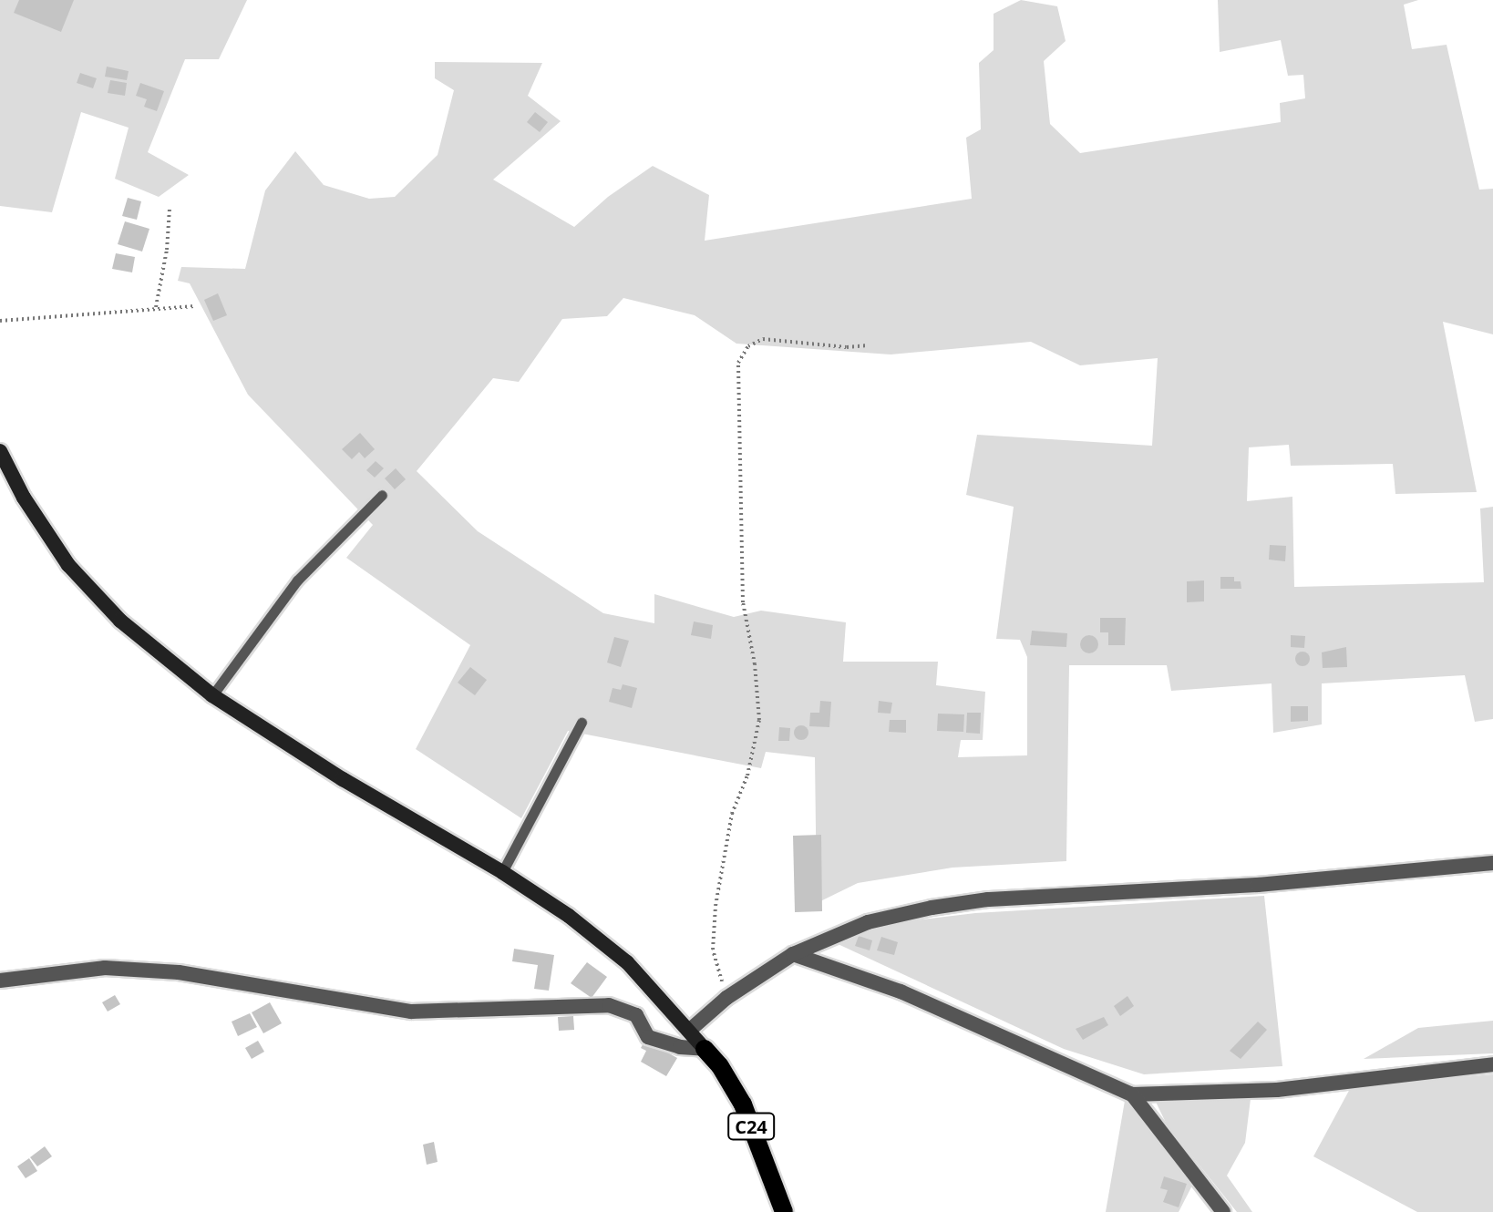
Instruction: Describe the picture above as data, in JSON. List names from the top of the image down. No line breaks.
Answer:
{"streets":{"main road":["C24"]}}
